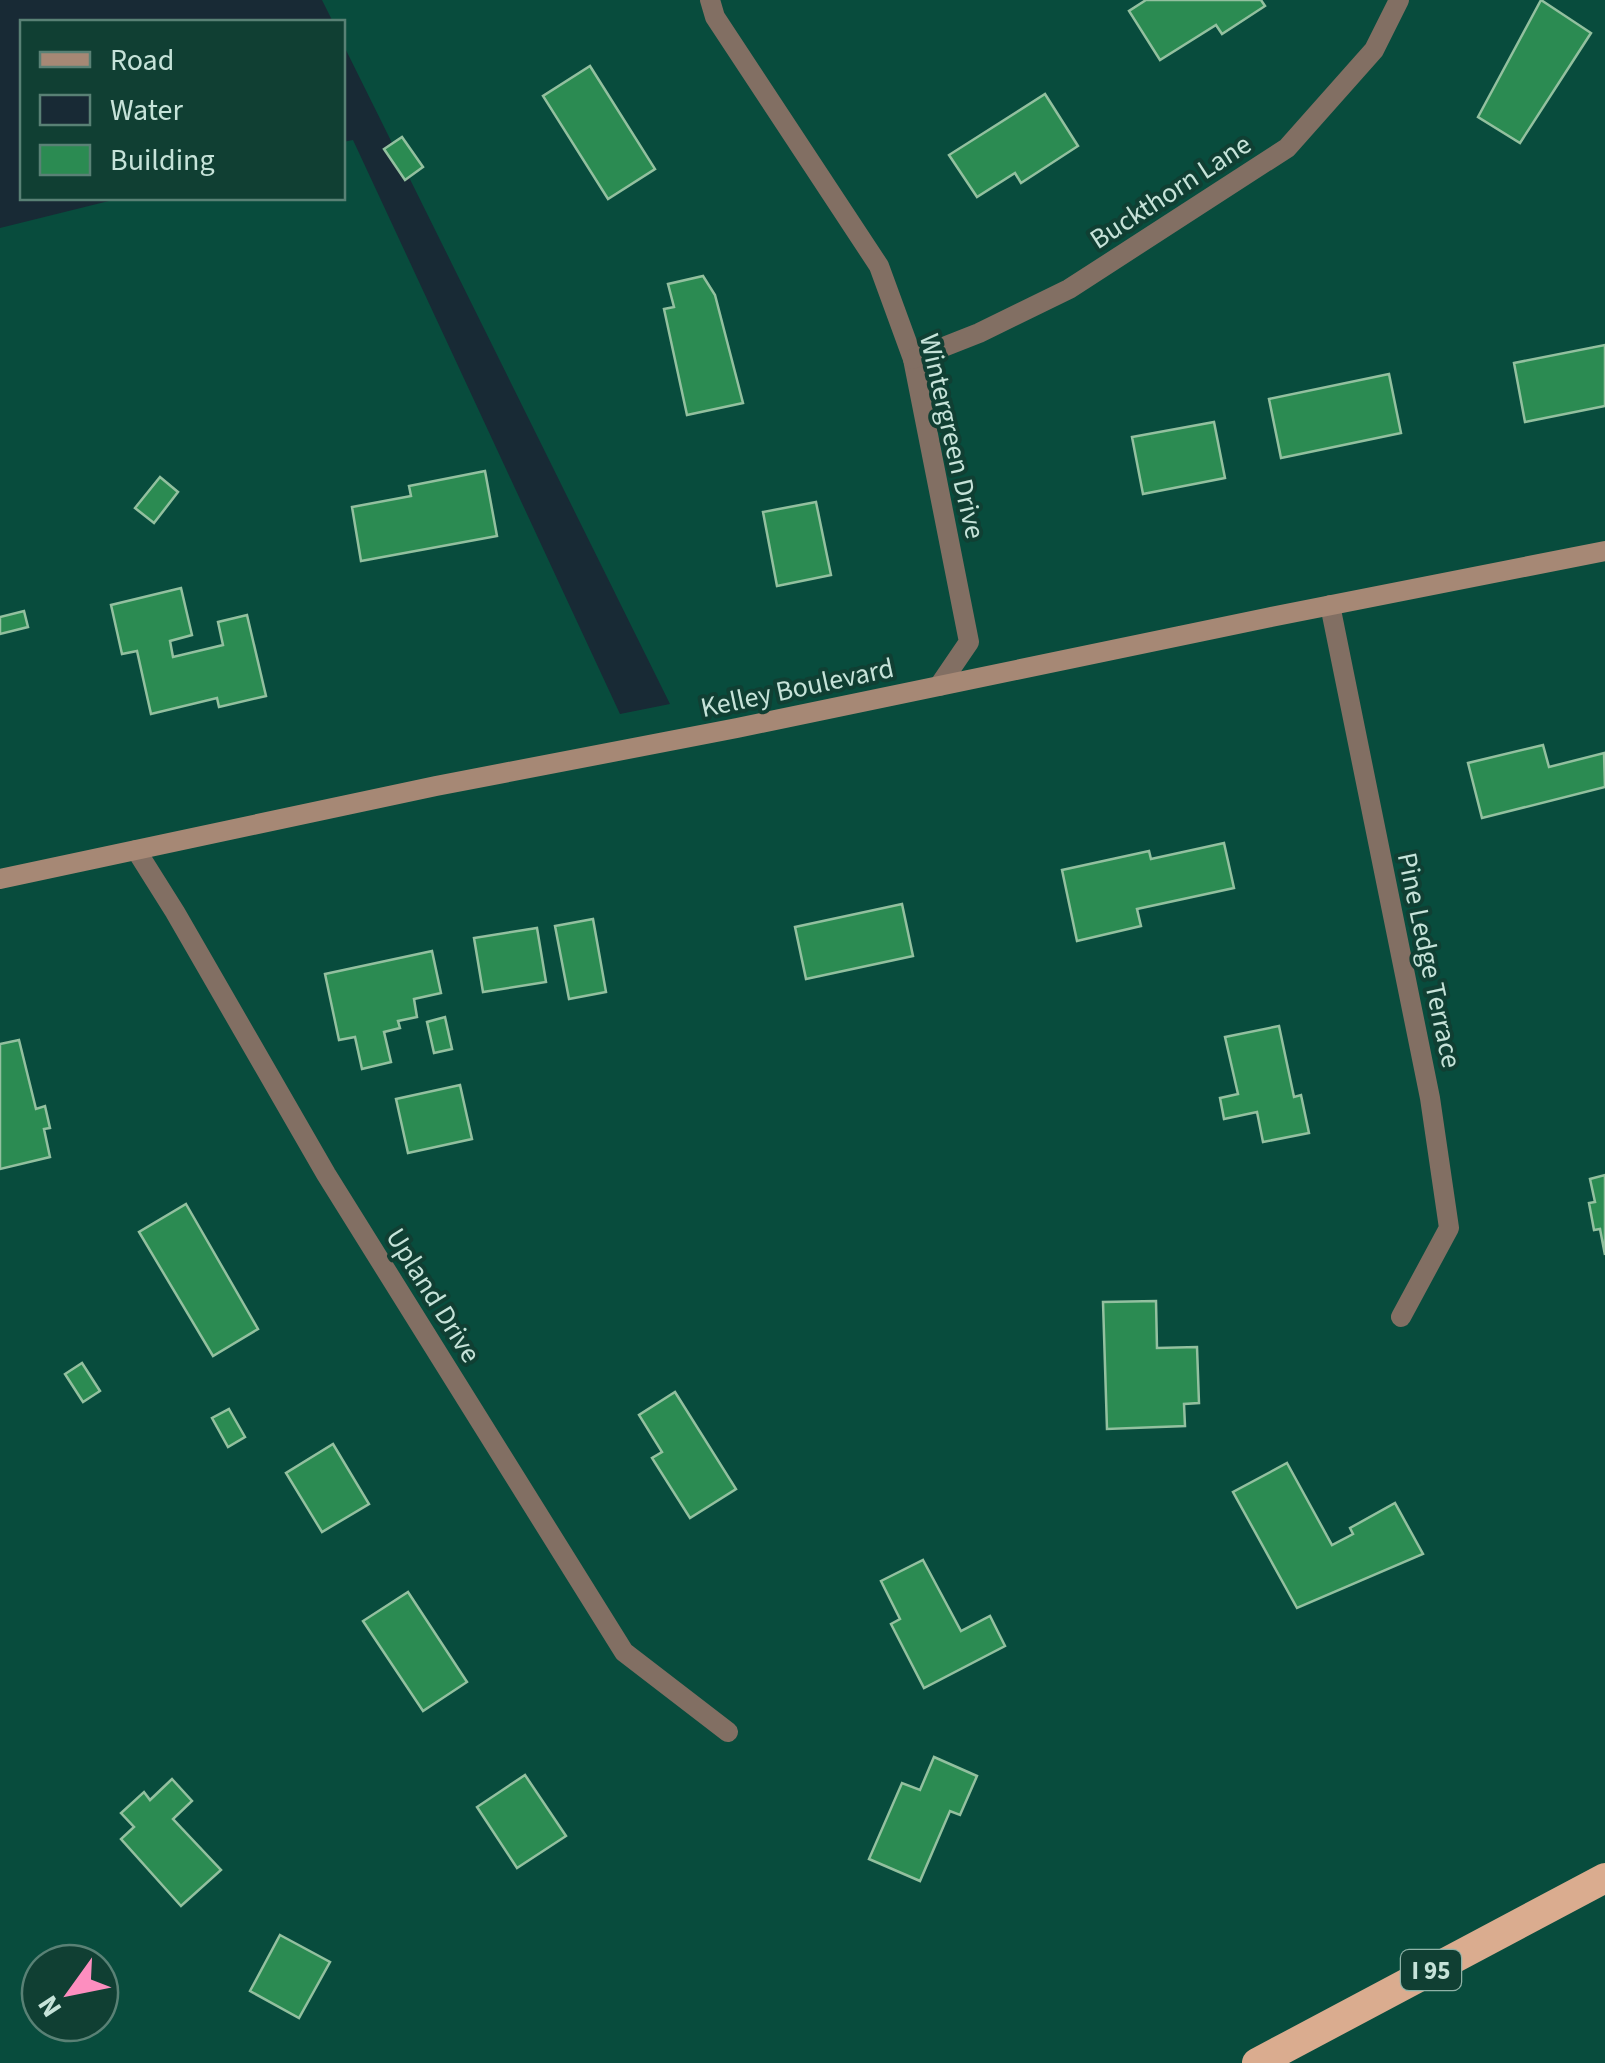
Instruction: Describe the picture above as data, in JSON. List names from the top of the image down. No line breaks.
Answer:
{"streets":{"highway":["I 95"],"main road":["Kelley Boulevard"],"street":["Buckthorn Lane","Wintergreen Drive","Pine Ledge Terrace","Upland Drive"]},"crossings":[["Buckthorn Lane","Wintergreen Drive"],["Wintergreen Drive","Kelley Boulevard"],["Kelley Boulevard","Pine Ledge Terrace"],["Kelley Boulevard","Upland Drive"]],"legend":["Road","Water","Building"],"north":"bottom left"}
